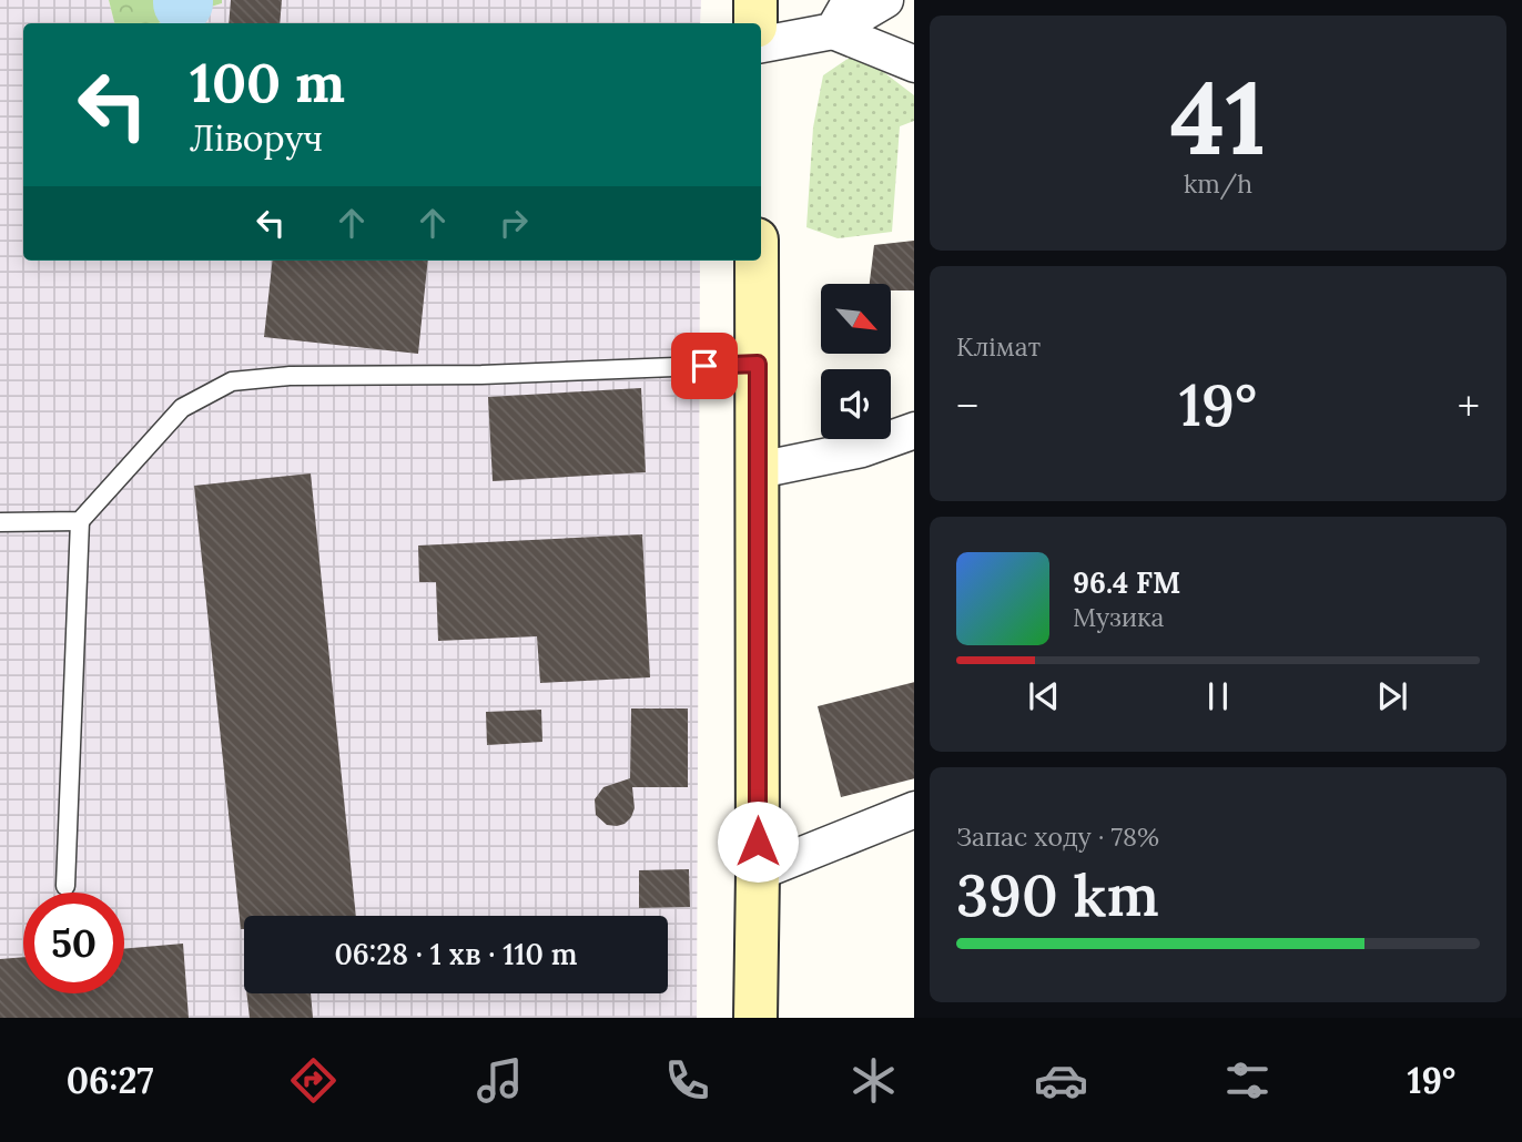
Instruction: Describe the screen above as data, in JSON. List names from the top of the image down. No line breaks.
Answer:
{"north":"bottom right","page":{"tile":[["41","km/h"],"Клімат",["Запас ходу · 78%","390 km"]],"turn":["100 m","Ліворуч"],"heat":["−","19°","+"],"song":["96.4 FM","Музика"],"limit":"50","trip":"06:28 · 1 хв · 110 m","tabs":["06:27","19°"]}}
